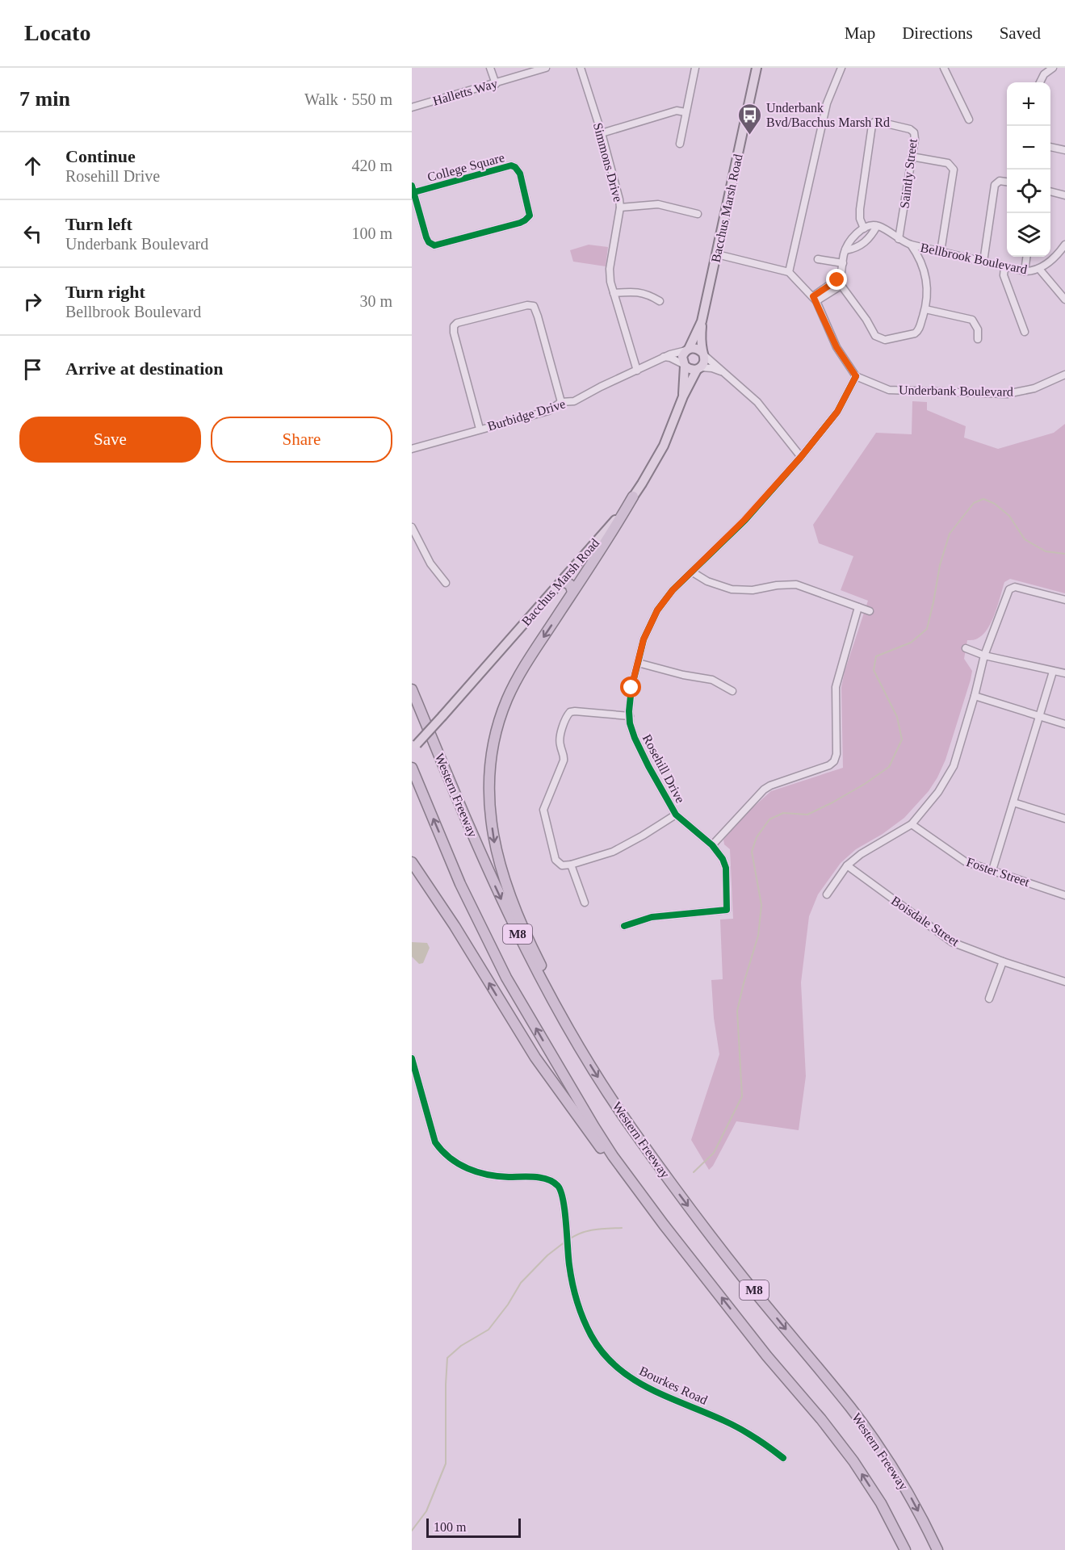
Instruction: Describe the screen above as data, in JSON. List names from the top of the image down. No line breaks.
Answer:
{"streets":{"highway":["Western Freeway","M8"],"main road":["Bacchus Marsh Road"],"street":["Halletts Way","Simmons Drive","College Square","Saintly Street","Bellbrook Boulevard","Underbank Boulevard","Burbidge Drive","Rosehill Drive","Foster Street","Boisdale Street","Bourkes Road"]},"crossings":[["Simmons Drive","Burbidge Drive"],["Saintly Street","Bellbrook Boulevard"],["Bacchus Marsh Road","Burbidge Drive"],["Underbank Boulevard","Rosehill Drive"]],"places":{"bus stop":["Underbank Bvd/Bacchus Marsh Rd"]},"scale_bar":"100 m","page":{"header":"Locato","nav":["Map","Directions","Saved"],"heading":["7 min","Walk · 550 m"],"map_buttons":["+","−"],"list":[["Continue","Rosehill Drive","420 m"],["Turn left","Underbank Boulevard","100 m"],["Turn right","Bellbrook Boulevard","30 m"],"Arrive at destination"],"buttons":["Save","Share"],"scale":"100 m"}}
